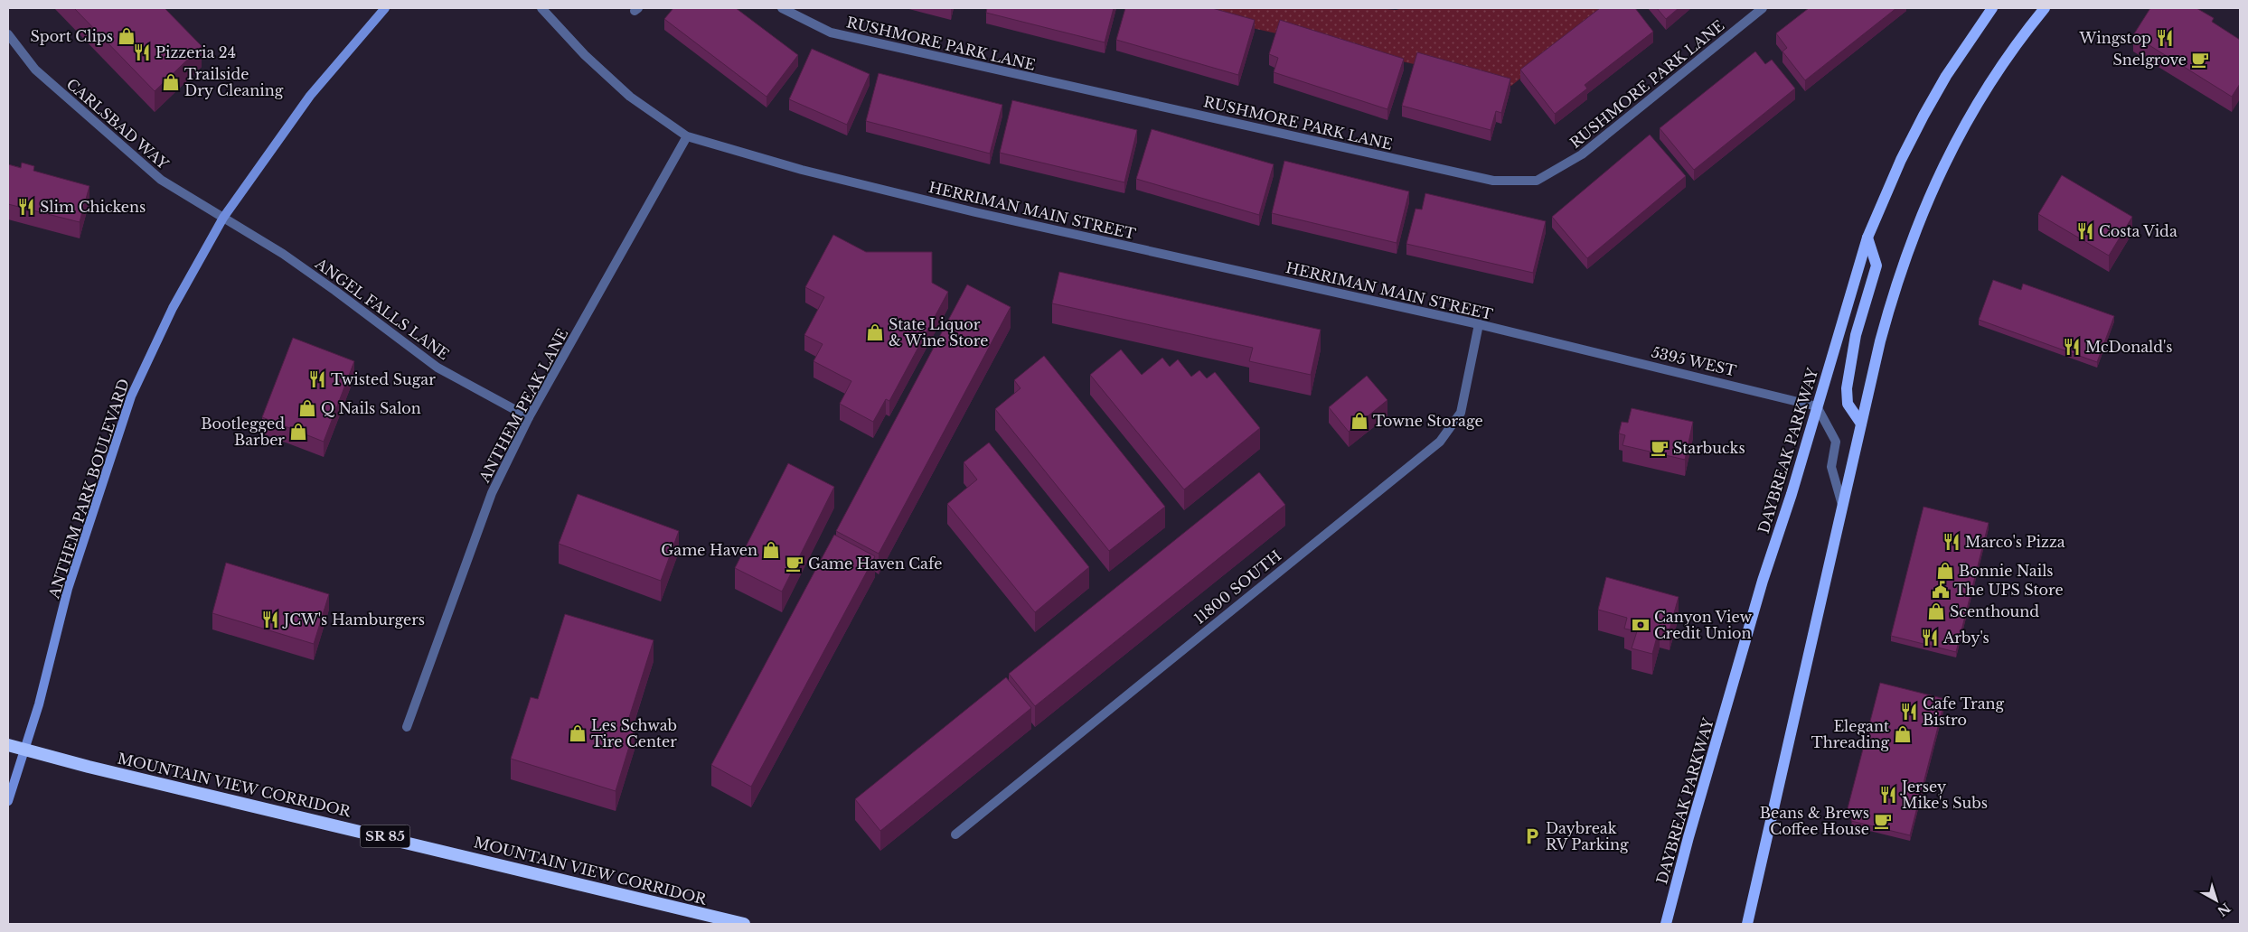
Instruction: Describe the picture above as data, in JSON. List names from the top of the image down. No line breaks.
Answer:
{"streets":{"highway":["MOUNTAIN VIEW CORRIDOR","SR 85"],"main road":["DAYBREAK PARKWAY","ANTHEM PARK BOULEVARD"],"street":["RUSHMORE PARK LANE","CARLSBAD WAY","HERRIMAN MAIN STREET","ANGEL FALLS LANE","5395 WEST","ANTHEM PEAK LANE","11800 SOUTH"]},"crossings":[["CARLSBAD WAY","ANGEL FALLS LANE"],["CARLSBAD WAY","ANTHEM PARK BOULEVARD"],["HERRIMAN MAIN STREET","5395 WEST"],["HERRIMAN MAIN STREET","ANTHEM PEAK LANE"],["HERRIMAN MAIN STREET","11800 SOUTH"],["ANGEL FALLS LANE","ANTHEM PEAK LANE"],["ANGEL FALLS LANE","ANTHEM PARK BOULEVARD"],["5395 WEST","DAYBREAK PARKWAY"],["ANTHEM PARK BOULEVARD","MOUNTAIN VIEW CORRIDOR"]],"places":{"shop":["Sport Clips","Trailside Dry Cleaning","State Liquor & Wine Store","Q Nails Salon","Towne Storage","Bootlegged Barber","Game Haven","Bonnie Nails","Scenthound","Les Schwab Tire Center","Elegant Threading"],"restaurant":["Wingstop","Pizzeria 24","Slim Chickens","Costa Vida","McDonald's","Twisted Sugar","Marco's Pizza","JCW's Hamburgers","Arby's","Cafe Trang Bistro","Jersey Mike's Subs"],"cafe":["Snelgrove","Starbucks","Game Haven Cafe","Beans & Brews Coffee House"],"public building":["The UPS Store"],"bank":["Canyon View Credit Union"],"parking":["Daybreak RV Parking"]},"north":"bottom right"}
